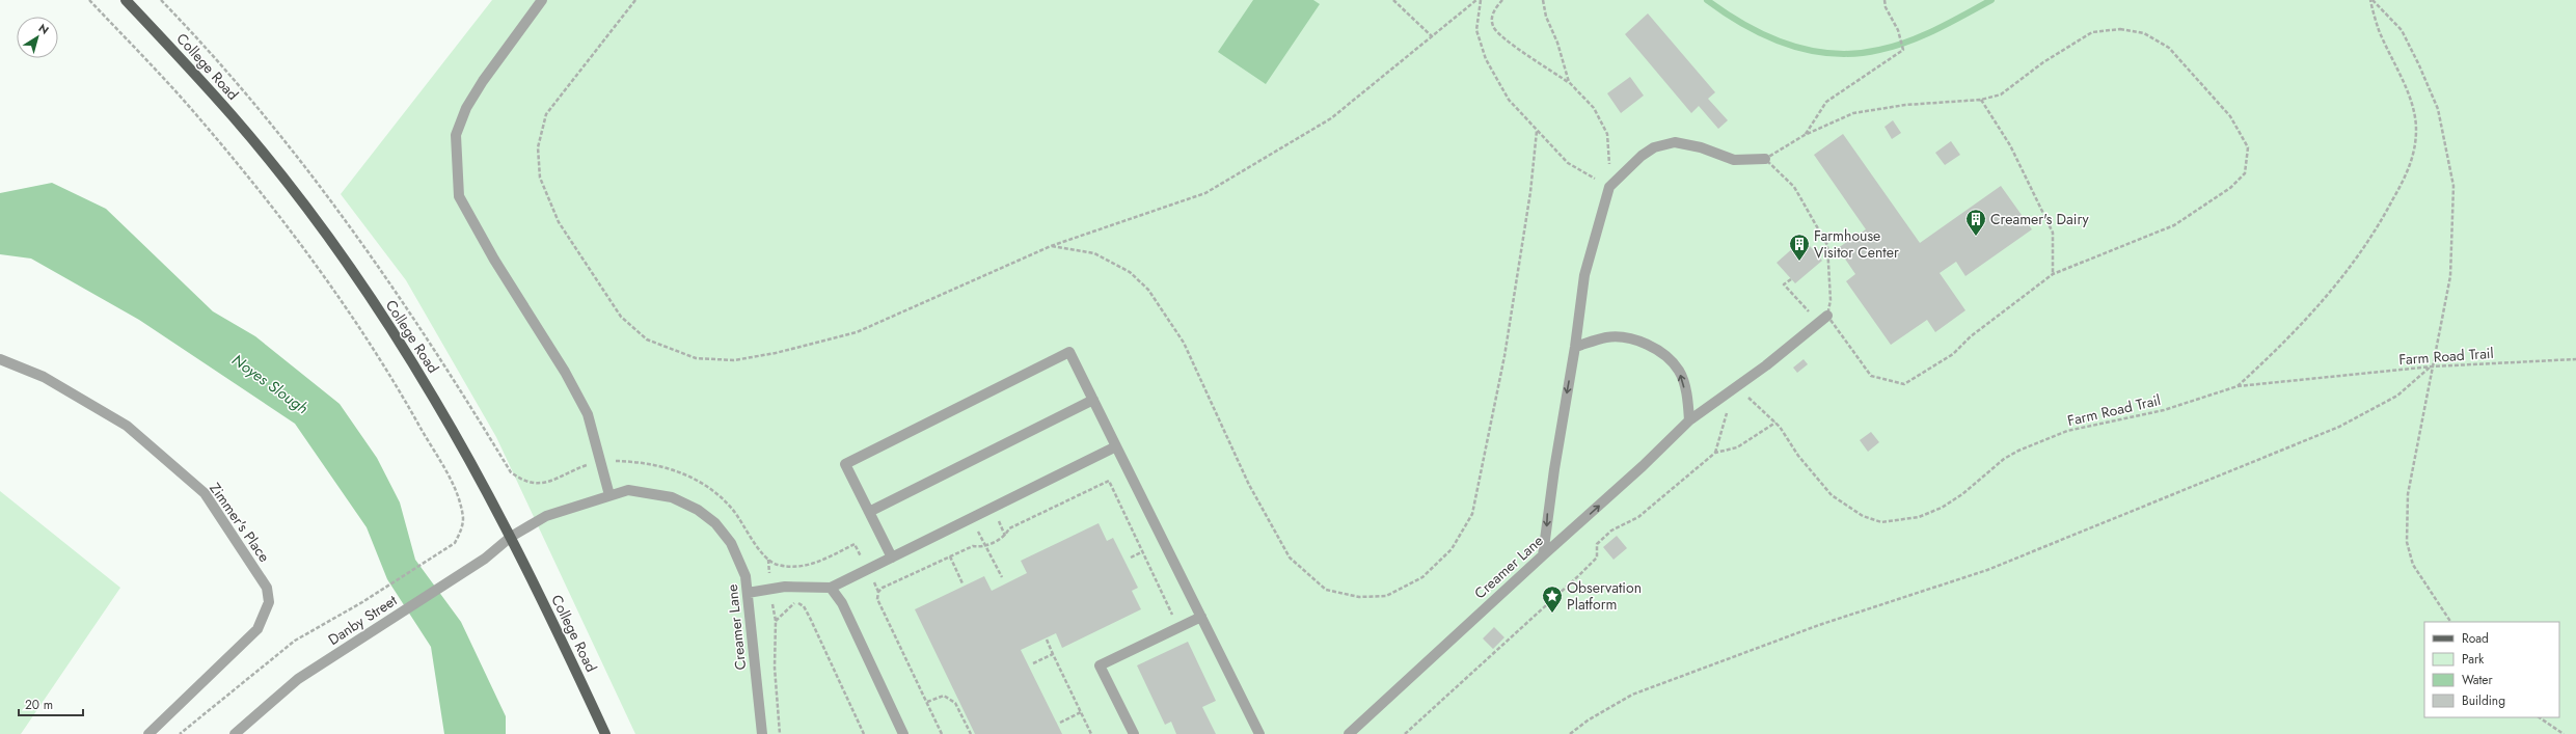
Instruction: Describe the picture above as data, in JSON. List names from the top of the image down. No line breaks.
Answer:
{"streets":{"main road":["College Road"],"street":["Zimmer's Place","Creamer Lane","Danby Street"],"path":["Farm Road Trail"]},"crossings":[["College Road","Creamer Lane"],["College Road","Danby Street"],["Farm Road Trail","Creamer Lane"],["Creamer Lane","Danby Street"]],"water":["Noyes Slough"],"places":{"building":["Creamer's Dairy","Farmhouse Visitor Center"],"place":["Observation Platform"]},"legend":["Road","Park","Water","Building"],"scale_bar":"20 m","north":"top right"}
